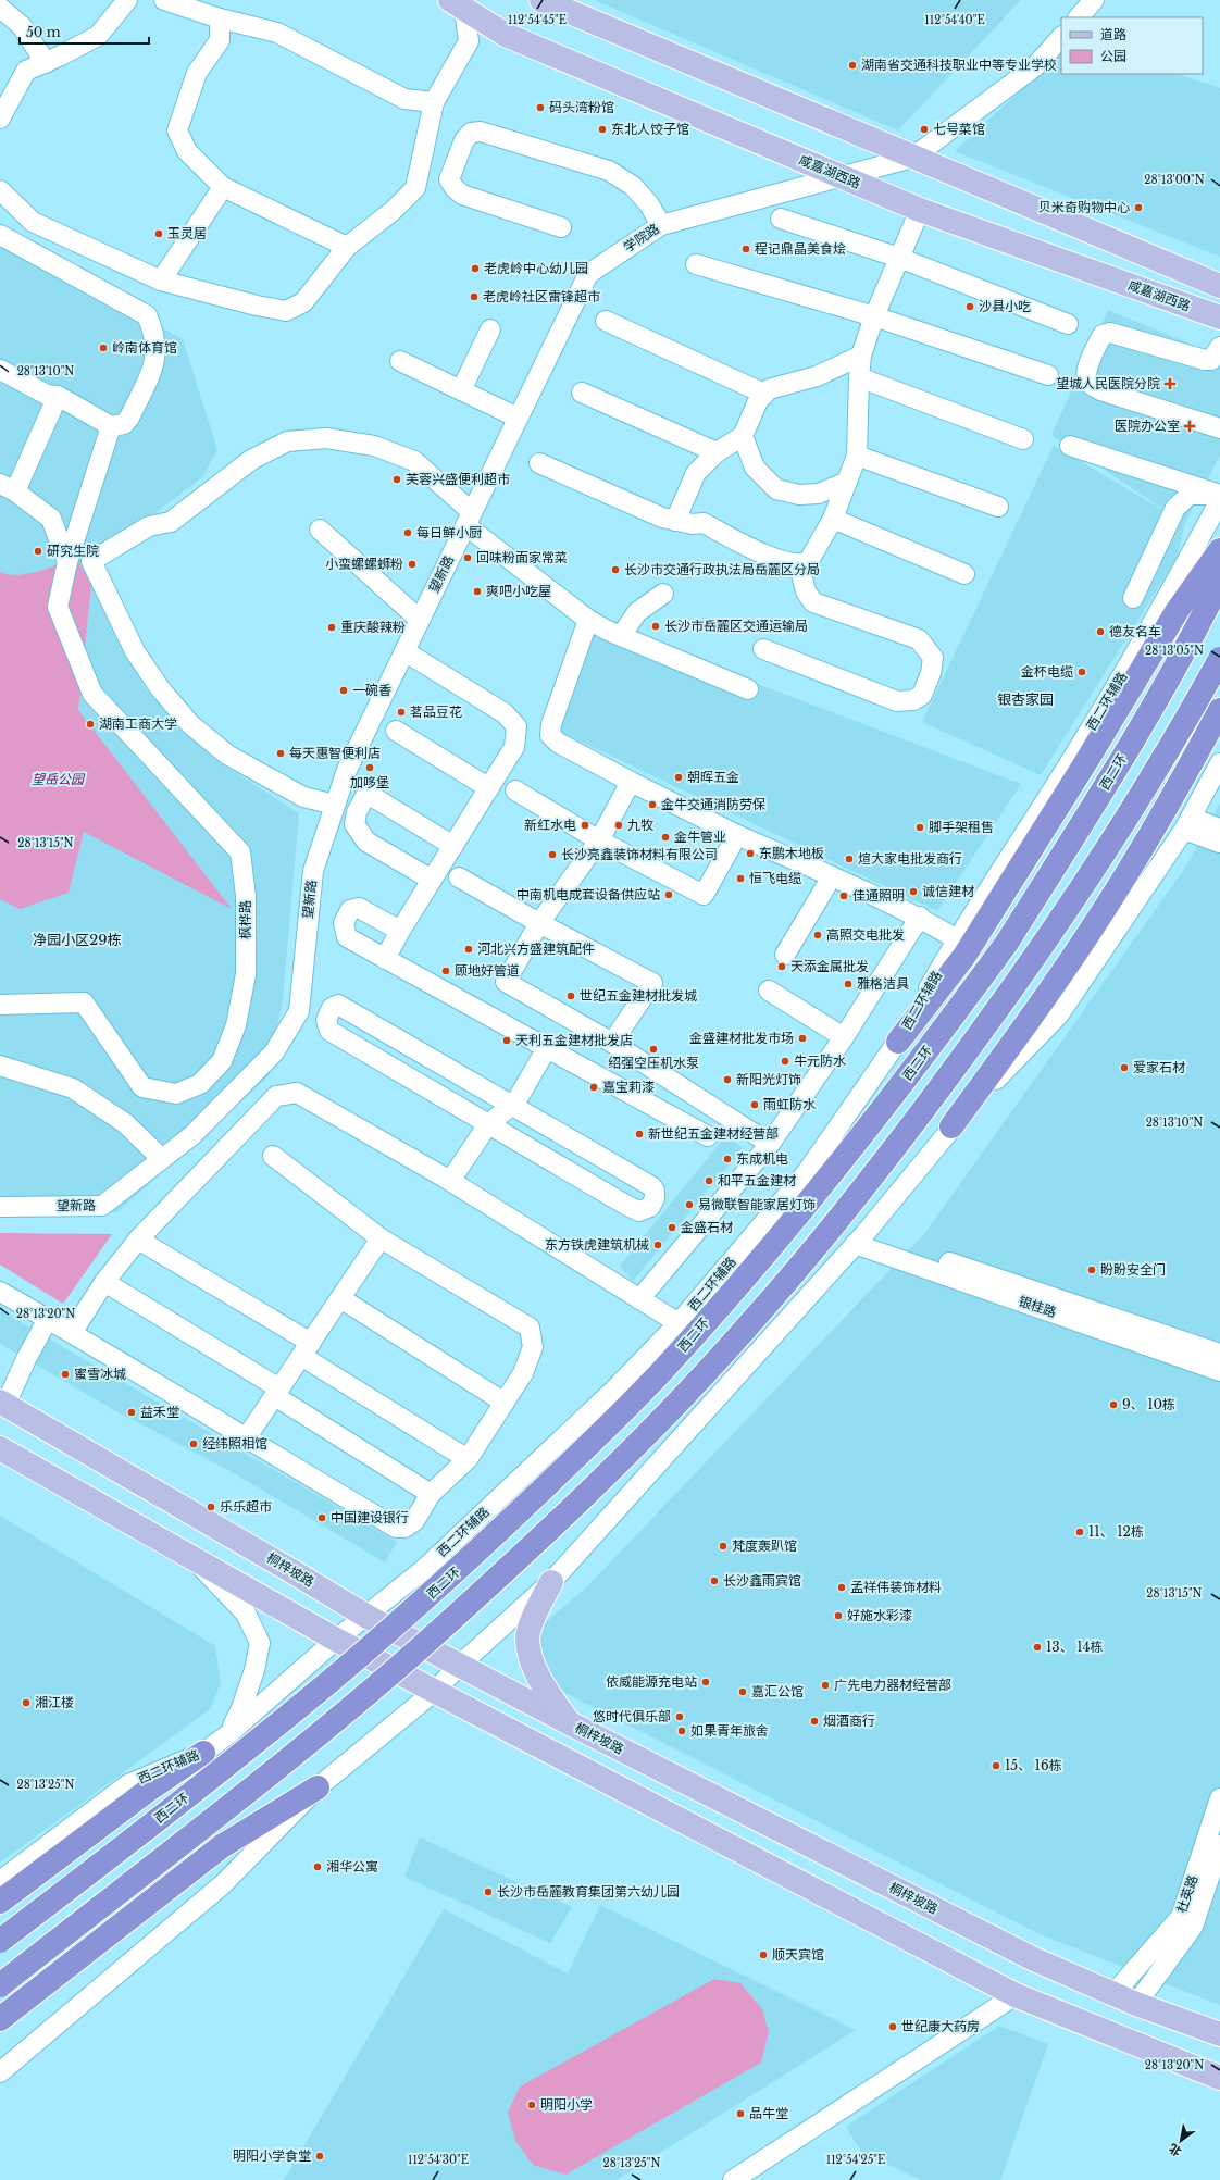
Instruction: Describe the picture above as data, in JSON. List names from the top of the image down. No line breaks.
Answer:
{"streets":{"highway":["西二环"],"main road":["咸嘉湖西路","桐梓坡路"],"street":["学院路","望新路","西二环辅路","枫桦路","银桂路","杜英路"]},"crossings":[["咸嘉湖西路","学院路"],["学院路","望新路"],["西二环辅路","桐梓坡路"],["桐梓坡路","杜英路"]],"districts":["银杏家园","净园小区29栋"],"parks":["望岳公园"],"places":{"other":["湖南省交通科技职业中等专业学校","码头湾粉馆","东北人饺子馆","七号菜馆","贝米奇购物中心","玉灵居","程记鼎晶美食烩","老虎岭中心幼儿园","老虎岭社区雷锋超市","沙县小吃","岭南体育馆","芙蓉兴盛便利超市","每日鲜小厨","研究生院","回味粉面家常菜","小蛮螺螺蛳粉","长沙市交通行政执法局岳麓区分局","爽吧小吃屋","长沙市岳麓区交通运输局","重庆酸辣粉","德友名车","金杯电缆","一碗香","茗品豆花","湖南工商大学","每天惠智便利店","加哆堡","朝晖五金","金牛交通消防劳保","新红水电","九牧","脚手架租售","金牛管业","东鹏木地板","长沙亮鑫装饰材料有限公司","煊大家电批发商行","恒飞电缆","诚信建材","中南机电成套设备供应站","佳通照明","高照交电批发","河北兴方盛建筑配件","天添金属批发","顾地好管道","雅格洁具","世纪五金建材批发城","金盛建材批发市场","天利五金建材批发店","绍强空压机水泵","牛元防水","爱家石材","新阳光灯饰","嘉宝莉漆","雨虹防水","新世纪五金建材经营部","东成机电","和平五金建材","易微联智能家居灯饰","金盛石材","东方铁虎建筑机械","盼盼安全门","蜜雪冰城","9、 10栋","益禾堂","经纬照相馆","乐乐超市","中国建设银行","11、 12栋","梵度轰趴馆","长沙鑫雨宾馆","孟祥伟装饰材料","好施水彩漆","13、 14栋","依威能源充电站","广先电力器材经营部","嘉汇公馆","湘江楼","悠时代俱乐部","烟酒商行","如果青年旅舍","15、 16栋","湘华公寓","长沙市岳麓教育集团第六幼儿园","顺天宾馆","世纪康大药房","明阳小学","品牛堂","明阳小学食堂"],"health":["望城人民医院分院","医院办公室"]},"legend":["道路","公园"],"scale_bar":"50 m","north":"bottom left","coordinates":["112°54'45\"E","112°54'40\"E","28°13'00\"N","28°13'10\"N","28°13'05\"N","28°13'15\"N","28°13'20\"N","28°13'25\"N","112°54'30\"E","112°54'25\"E"]}
